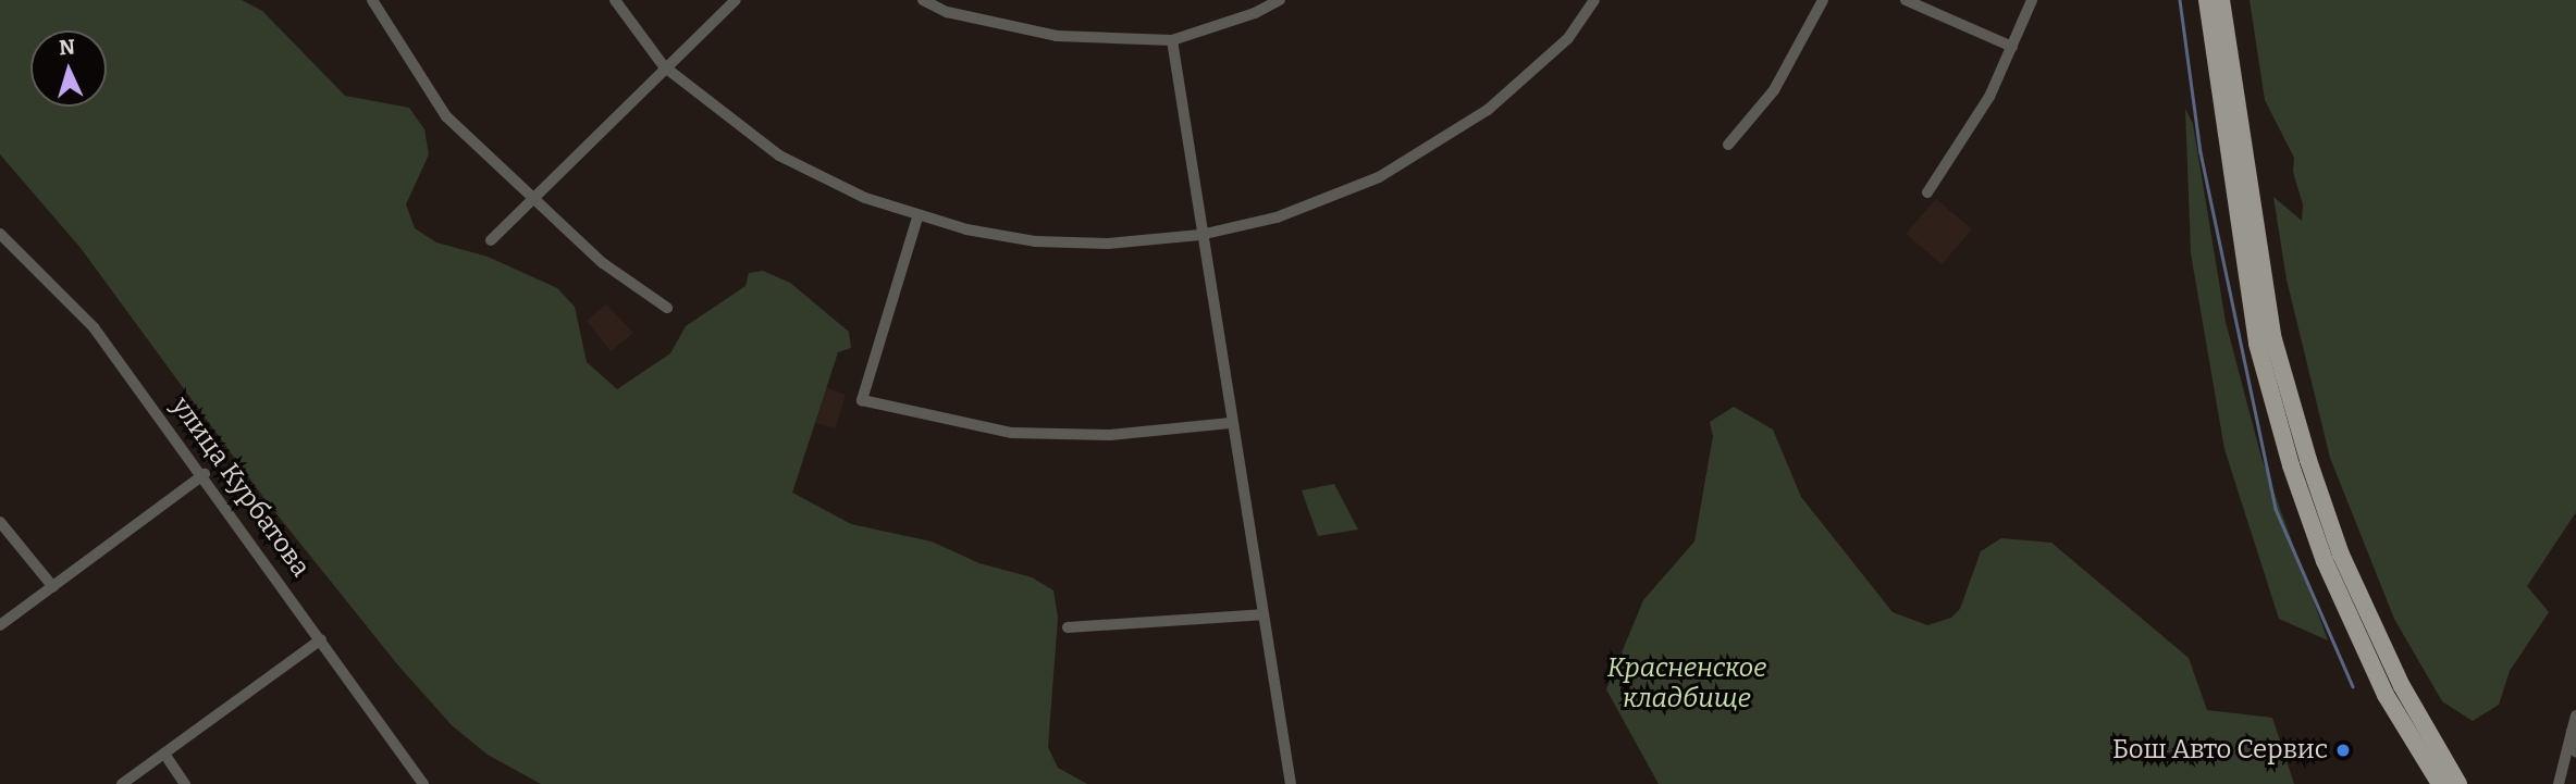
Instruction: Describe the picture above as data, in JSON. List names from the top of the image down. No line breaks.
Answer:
{"streets":{"street":["улица Курбатова"]},"parks":["Красненское кладбище"],"places":["Бош Авто Сервис"],"north":"top"}
